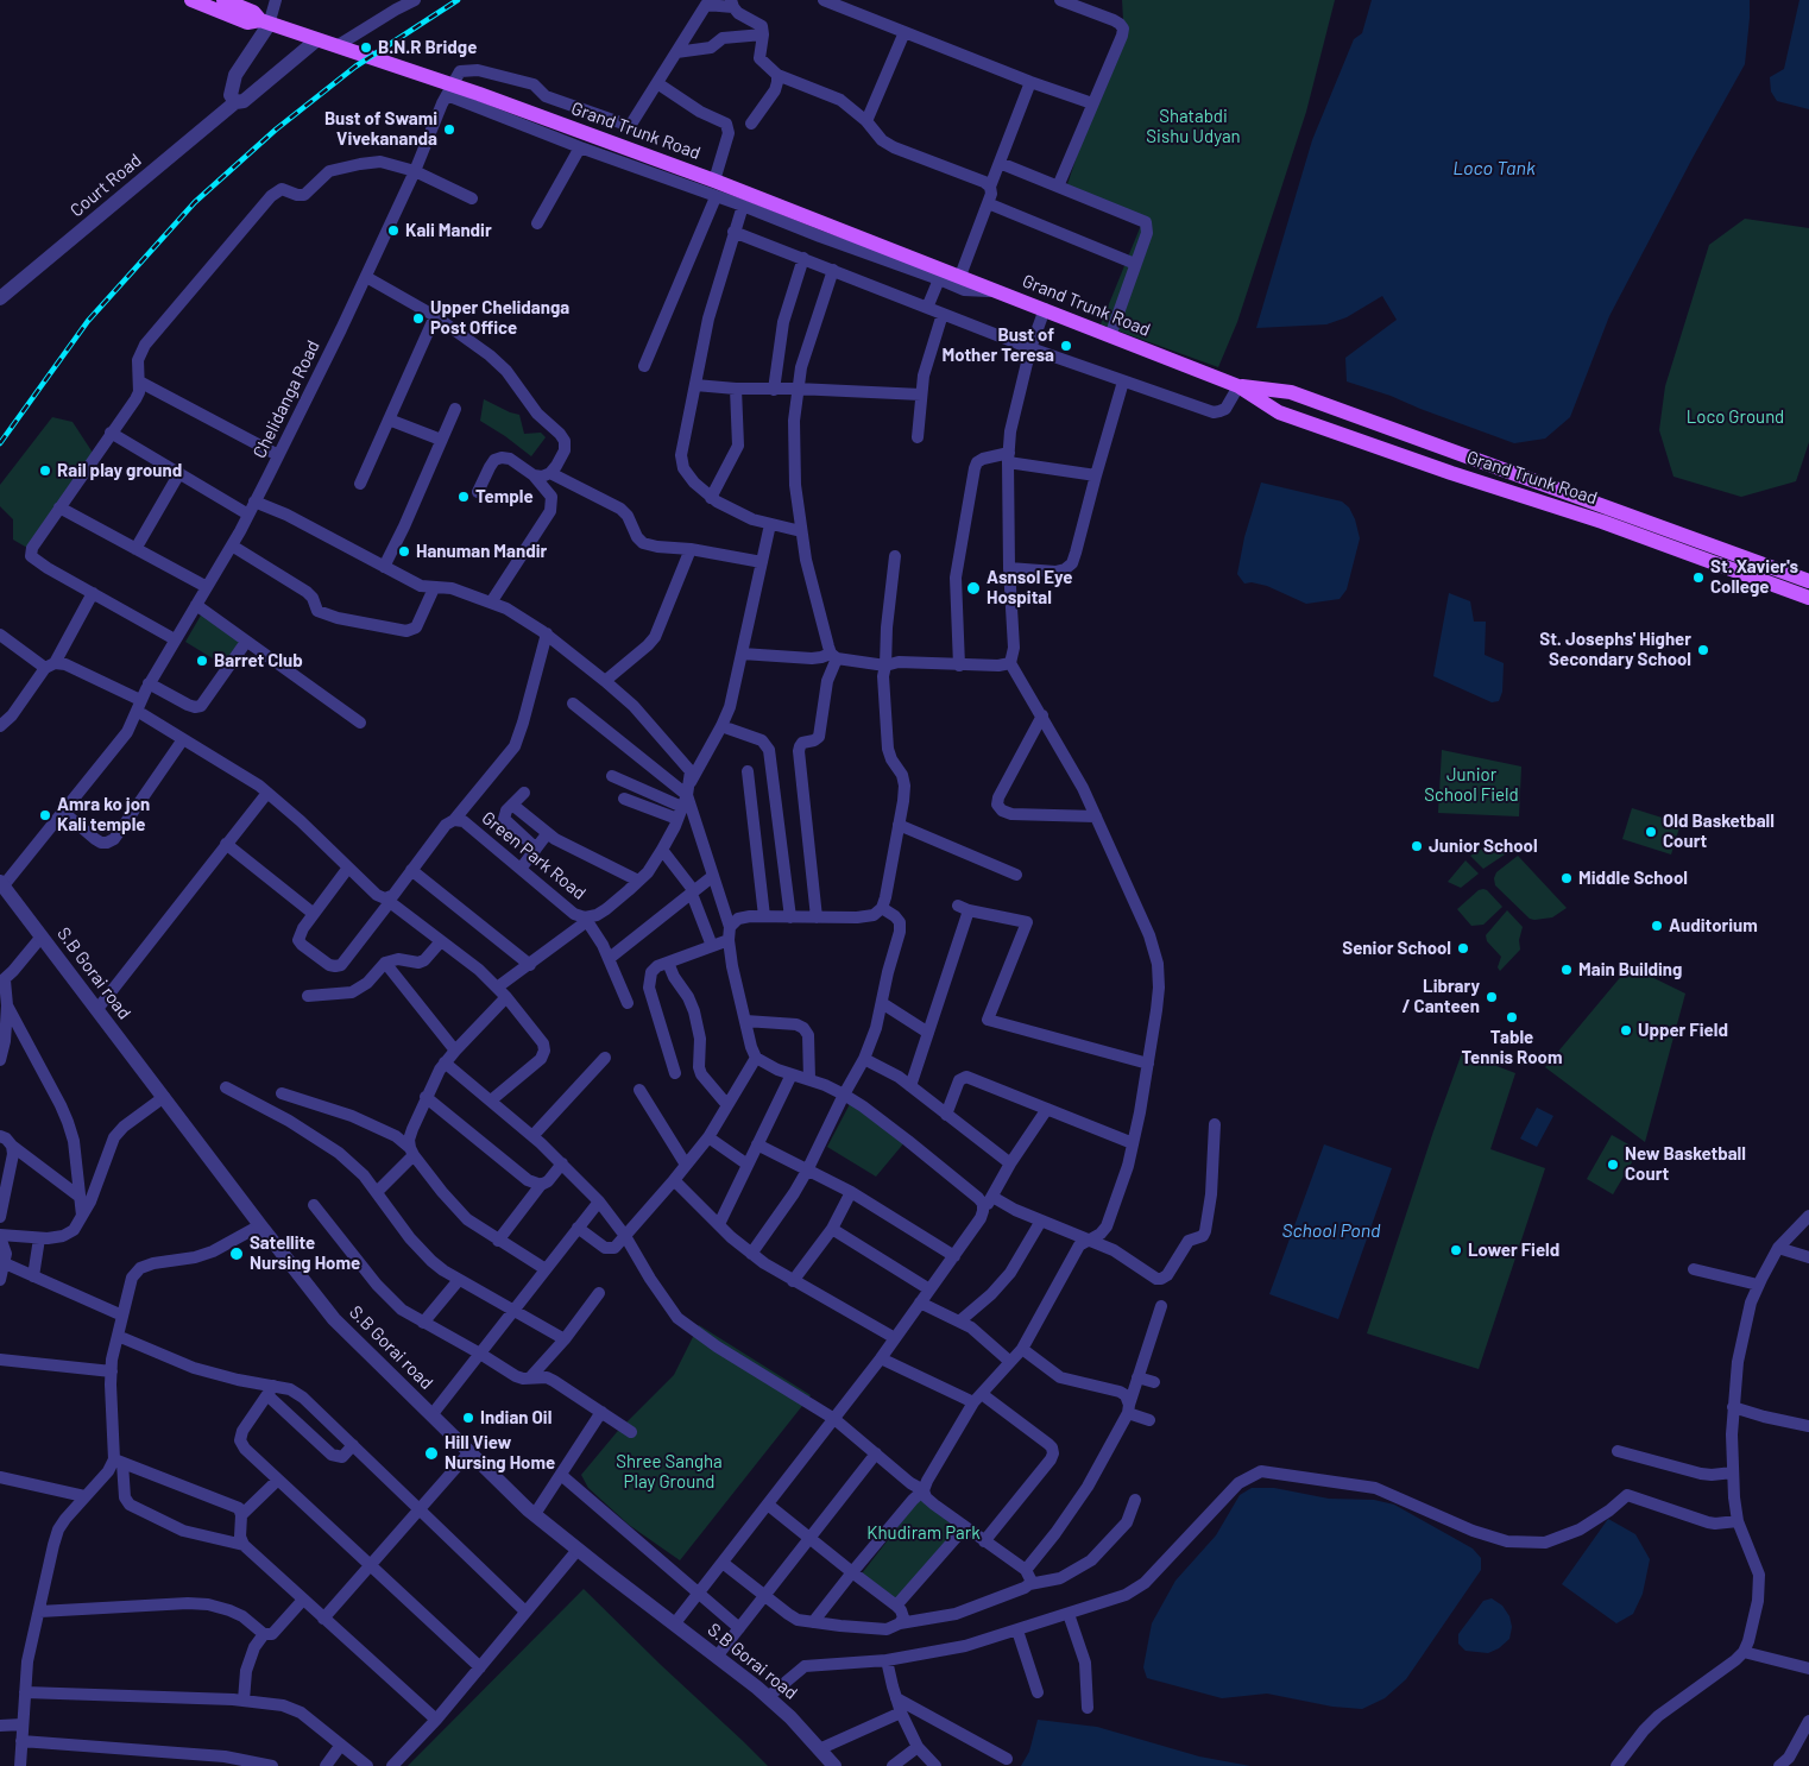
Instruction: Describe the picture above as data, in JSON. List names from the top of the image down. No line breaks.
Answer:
{"streets":{"main road":["Grand Trunk Road"],"street":["Court Road","Chelidanga Road","Green Park Road","S.B Gorai road"]},"crossings":[["Grand Trunk Road","Court Road"],["Chelidanga Road","S.B Gorai road"]],"water":["Loco Tank","School Pond"],"parks":["Shatabdi Sishu Udyan","Loco Ground","Junior School Field","Shree Sangha Play Ground","Khudiram Park"],"places":["B.N.R Bridge","Bust of Swami Vivekananda","Kali Mandir","Upper Chelidanga Post Office","Bust of Mother Teresa","Rail play ground","Temple","Hanuman Mandir","St. Xavier's College","Asnsol Eye Hospital","St. Josephs' Higher Secondary School","Barret Club","Amra ko jon Kali temple","Old Basketball Court","Junior School","Middle School","Auditorium","Senior School","Main Building","Library / Canteen","Table Tennis Room","Upper Field","New Basketball Court","Lower Field","Satellite Nursing Home","Indian Oil","Hill View Nursing Home"]}
